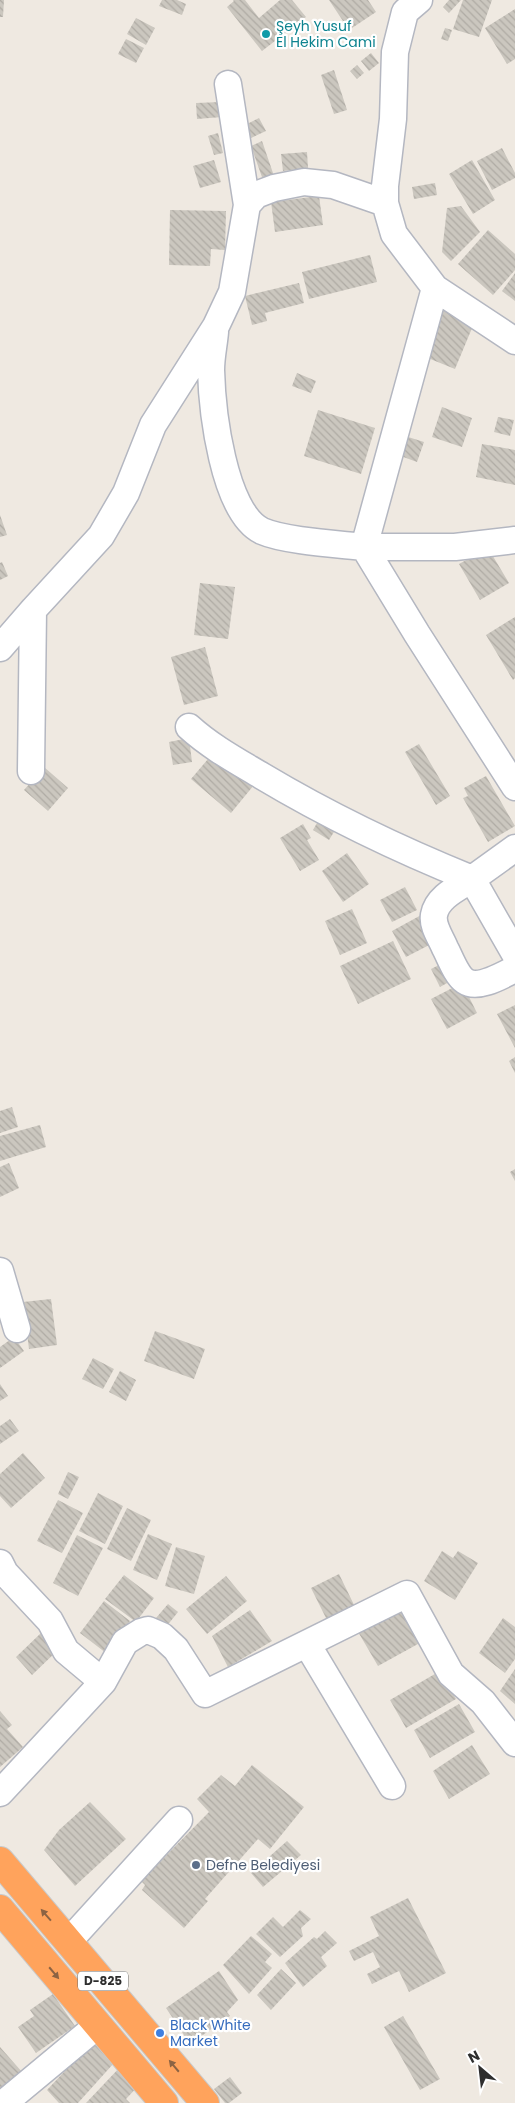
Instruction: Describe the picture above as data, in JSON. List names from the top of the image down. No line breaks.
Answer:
{"streets":{"highway":["D-825"]},"places":["Şeyh Yusuf El Hekim Cami","Defne Belediyesi","Black White Market"],"north":"top left"}
